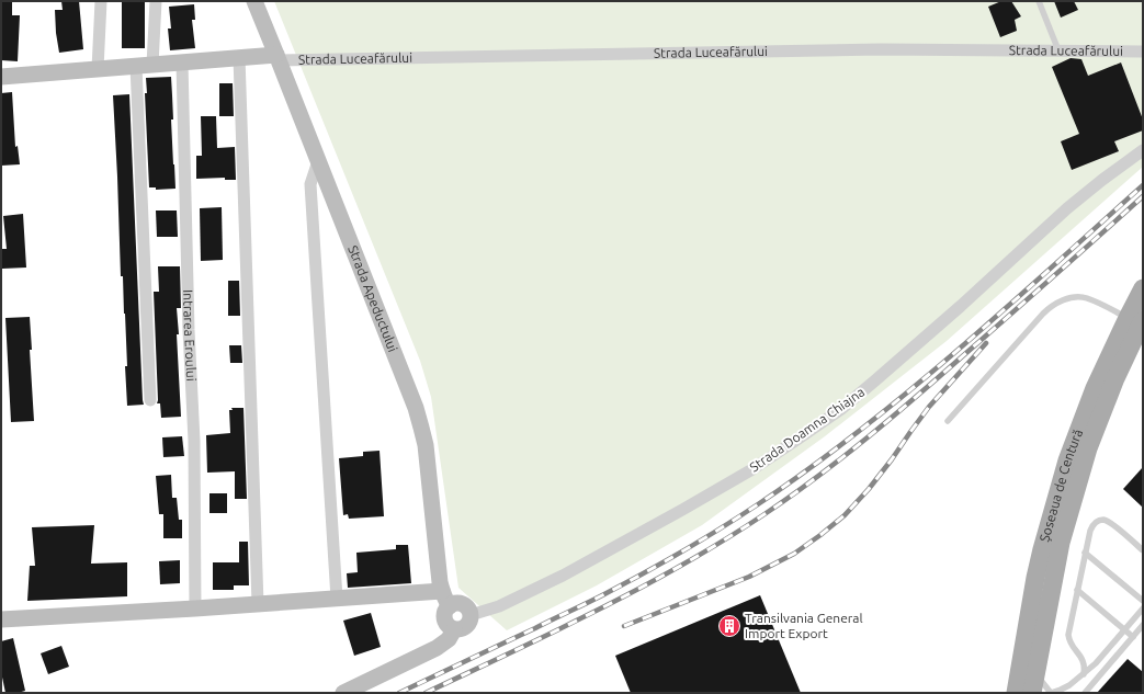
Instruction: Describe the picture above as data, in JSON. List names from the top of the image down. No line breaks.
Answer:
{"streets":{"main road":["Șoseaua de Centură"],"street":["Strada Luceafărului","Strada Apeductului","Intrarea Eroului","Strada Doamna Chiajna"]},"crossings":[["Strada Luceafărului","Strada Apeductului"],["Strada Luceafărului","Intrarea Eroului"],["Strada Apeductului","Strada Doamna Chiajna"]],"places":{"building":["Transilvania General Import Export"]}}
